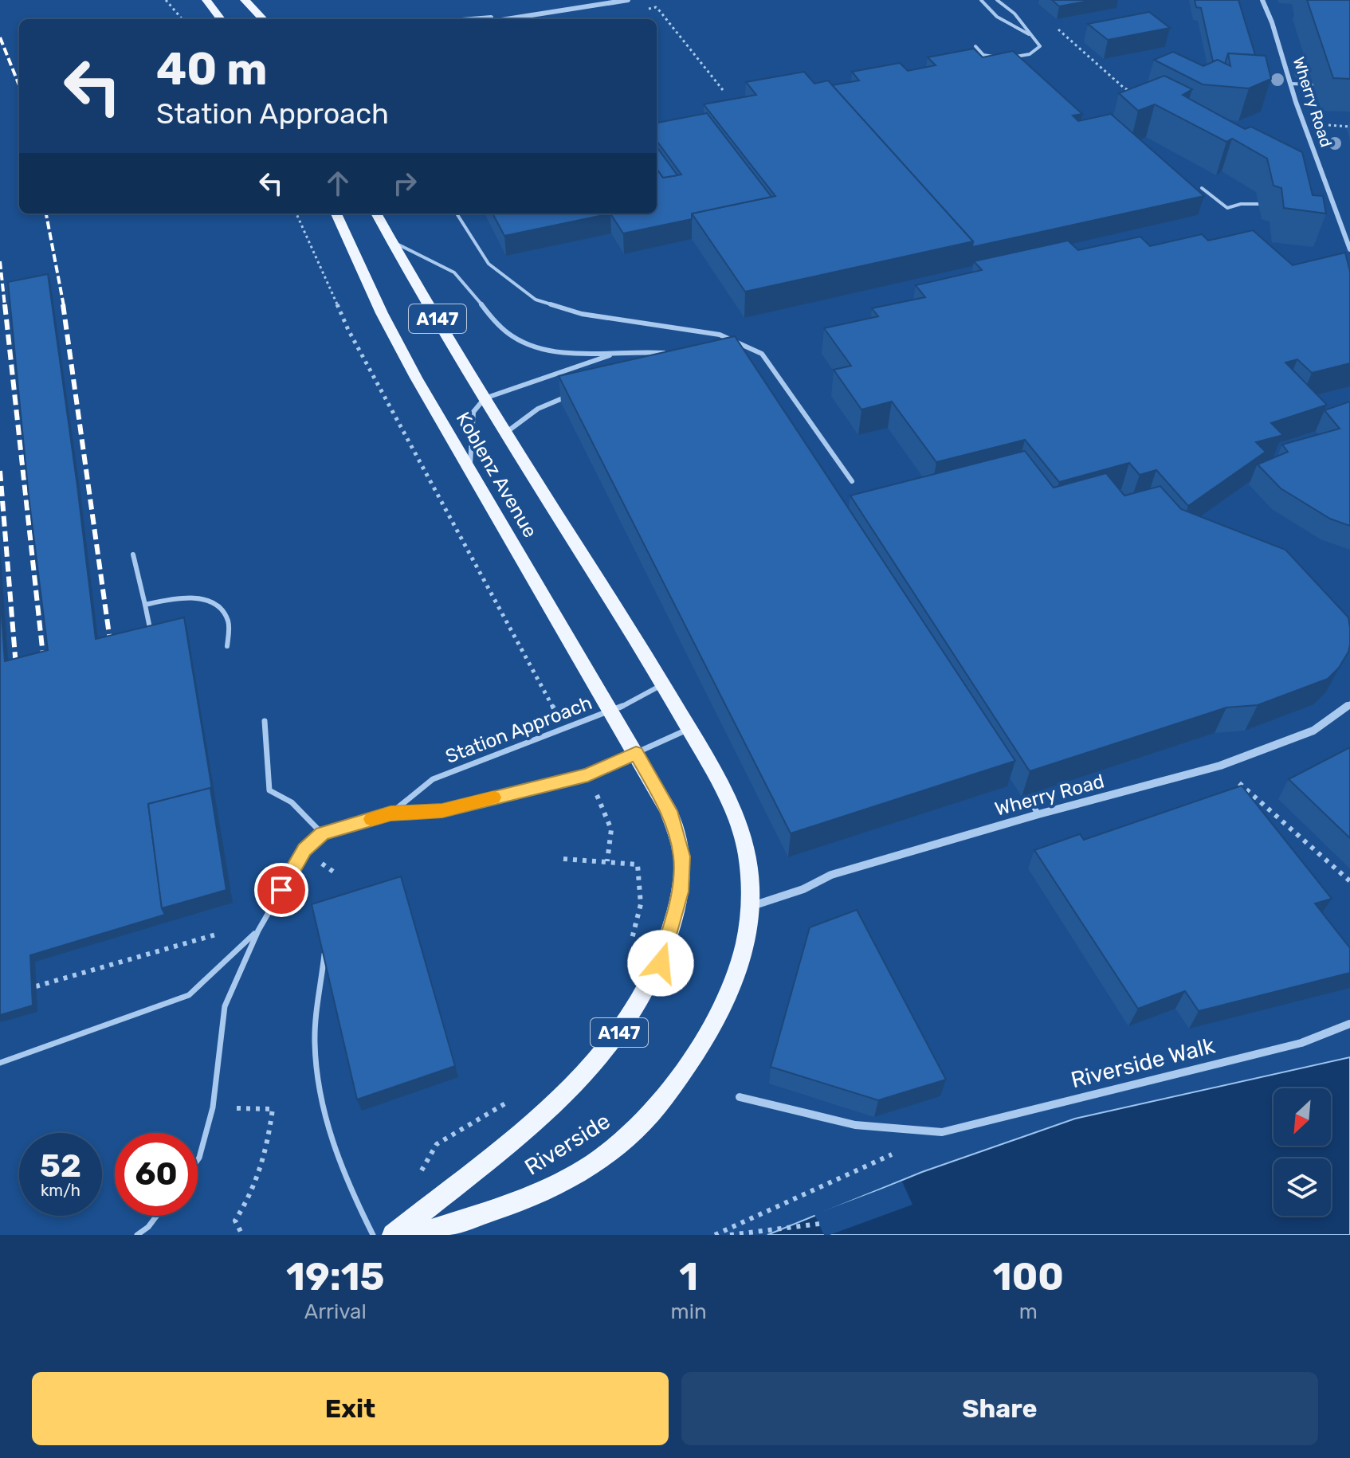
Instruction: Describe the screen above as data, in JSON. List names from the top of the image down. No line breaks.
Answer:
{"streets":{"main road":["A147","Koblenz Avenue","Riverside"],"street":["Wherry Road","Riverside Walk"],"lane":["Station Approach"]},"crossings":[["Wherry Road","Riverside"],["Koblenz Avenue","Station Approach"],["Koblenz Avenue","Riverside"],["Station Approach","Riverside"]],"north":"bottom left","page":{"turn":["40 m","Station Approach"],"speed":"52 km/h","limit":"60","eta":["19:15","Arrival","1","min","100","m"],"buttons":["Exit","Share"]}}
